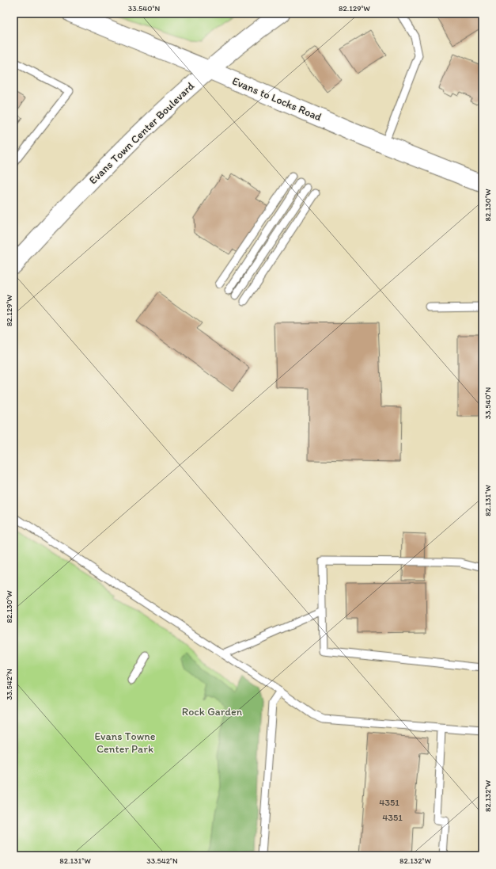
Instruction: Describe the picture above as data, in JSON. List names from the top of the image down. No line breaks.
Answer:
{"streets":{"street":["Evans to Locks Road","Evans Town Center Boulevard"]},"crossings":[["Evans to Locks Road","Evans Town Center Boulevard"]],"parks":["Rock Garden","Evans Towne Center Park"],"house_numbers":["4351","4351"],"coordinates":["33.540°N","82.129°W","82.130°W","82.131°W","33.542°N","82.132°W"]}
